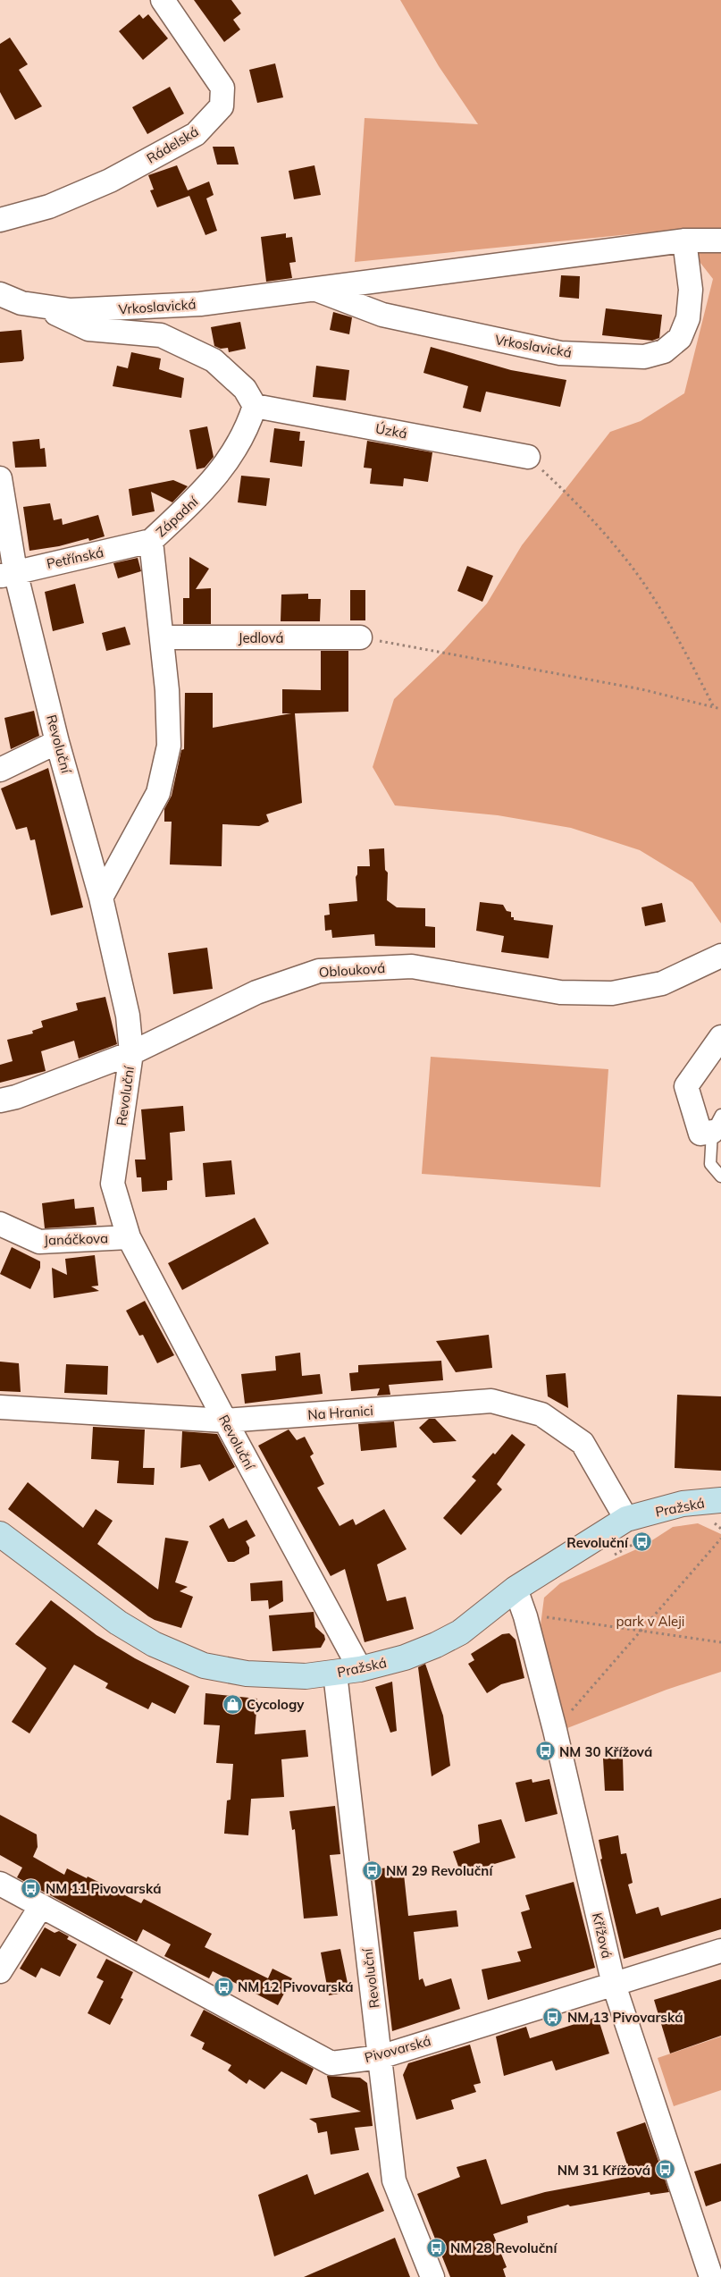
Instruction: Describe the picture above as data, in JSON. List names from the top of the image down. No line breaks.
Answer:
{"streets":{"main road":["Pražská"],"street":["Rádelská","Vrkoslavická","Úzká","Západní","Petřínská","Jedlová","Revoluční","Oblouková","Janáčkova","Na Hranici","Křížová","Pivovarská"]},"crossings":[["Úzká","Západní"],["Západní","Petřínská"],["Západní","Jedlová"],["Západní","Revoluční"],["Petřínská","Revoluční"],["Revoluční","Oblouková"],["Revoluční","Janáčkova"],["Revoluční","Na Hranici"],["Revoluční","Pražská"],["Revoluční","Pivovarská"],["Na Hranici","Pražská"],["Pražská","Křížová"],["Křížová","Pivovarská"]],"parks":["park v Aleji"],"places":{"bus stop":["Revoluční","NM 30 Křížová","NM 29 Revoluční","NM 11 Pivovarská","NM 12 Pivovarská","NM 13 Pivovarská","NM 31 Křížová","NM 28 Revoluční"],"shop":["Cycology"]}}
